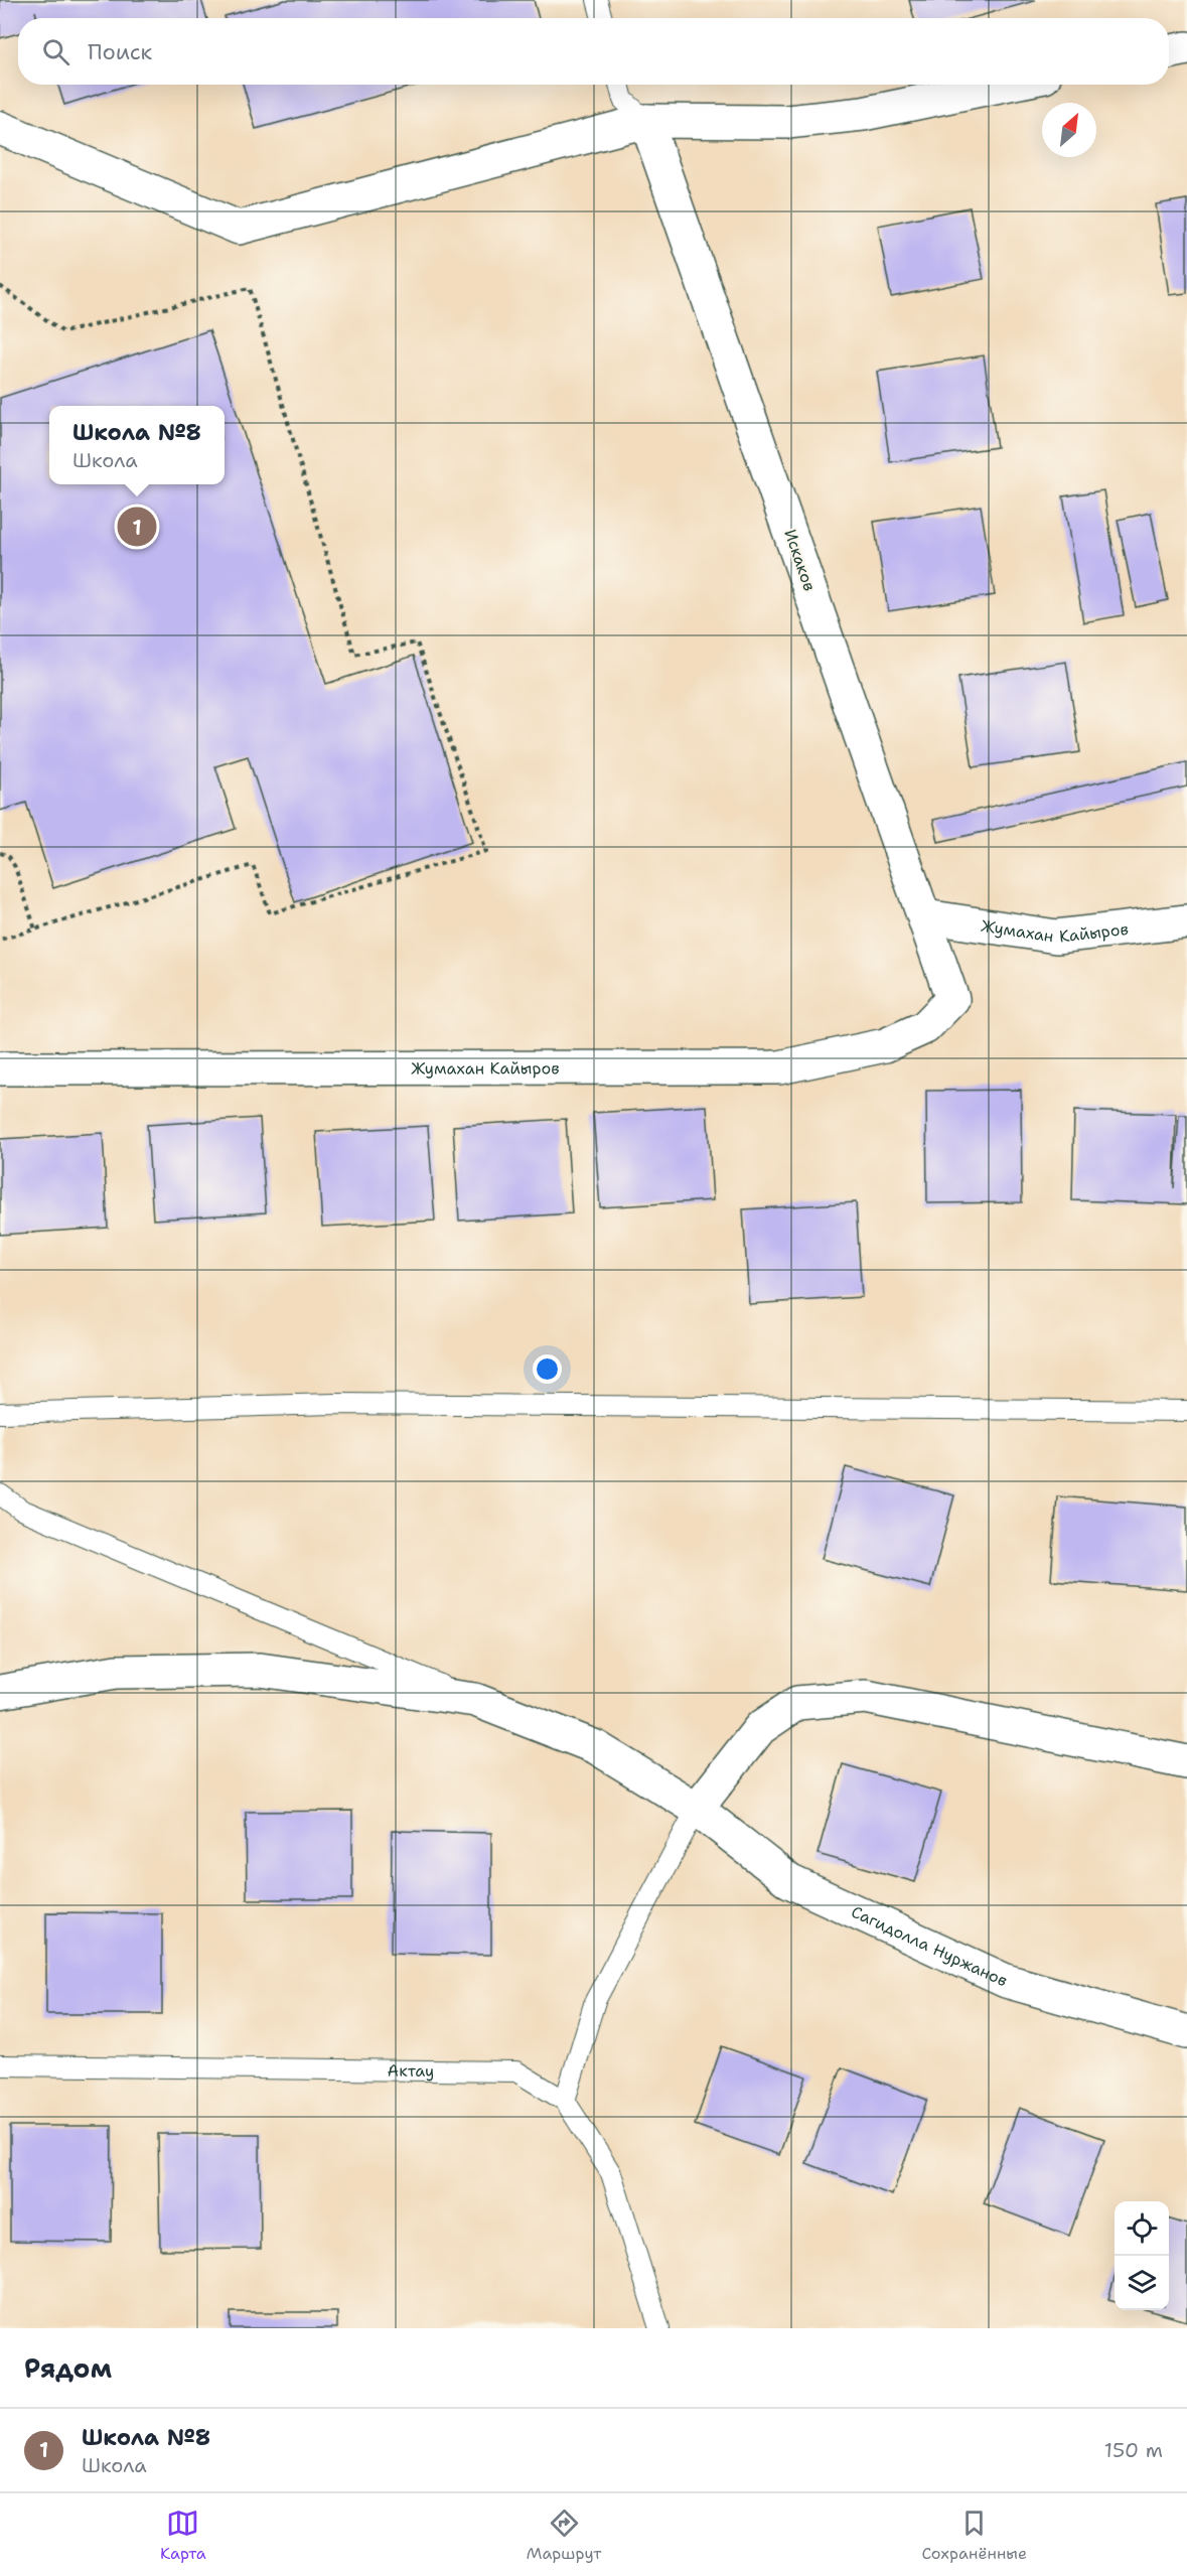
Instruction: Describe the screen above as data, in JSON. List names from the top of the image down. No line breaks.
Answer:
{"streets":{"street":["Искаков","Жумахан Кайыров","Сагидолла Нуржанов"],"lane":["Актау"]},"crossings":[["Искаков","Жумахан Кайыров"]],"north":"top right","page":{"search":"Поиск","popup":["Школа №8","Школа"],"pins":"1","heading":"Рядом","list":[{"mark":"1","name":"Школа №8","note":"Школа","value":"150 m"}],"nav":["Карта","Маршрут","Сохранённые"]}}
